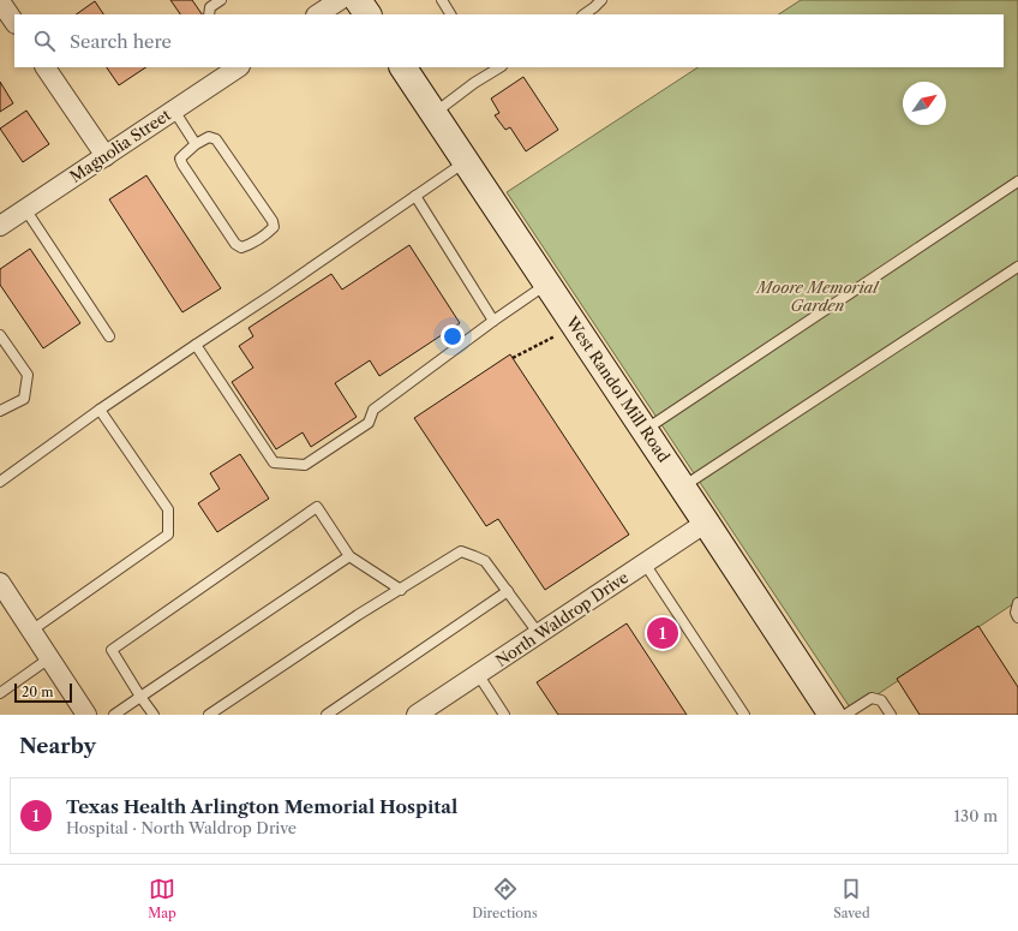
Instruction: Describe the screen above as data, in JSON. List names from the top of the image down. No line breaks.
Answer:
{"streets":{"main road":["West Randol Mill Road"],"street":["Magnolia Street","North Waldrop Drive"]},"crossings":[["West Randol Mill Road","North Waldrop Drive"]],"parks":["Moore Memorial Garden"],"scale_bar":"20 m","north":"top right","page":{"search":"Search here","pins":"1","scale":"20 m","heading":"Nearby","list":[{"mark":"1","name":"Texas Health Arlington Memorial Hospital","note":"Hospital · North Waldrop Drive","value":"130 m"}],"nav":["Map","Directions","Saved"]}}
